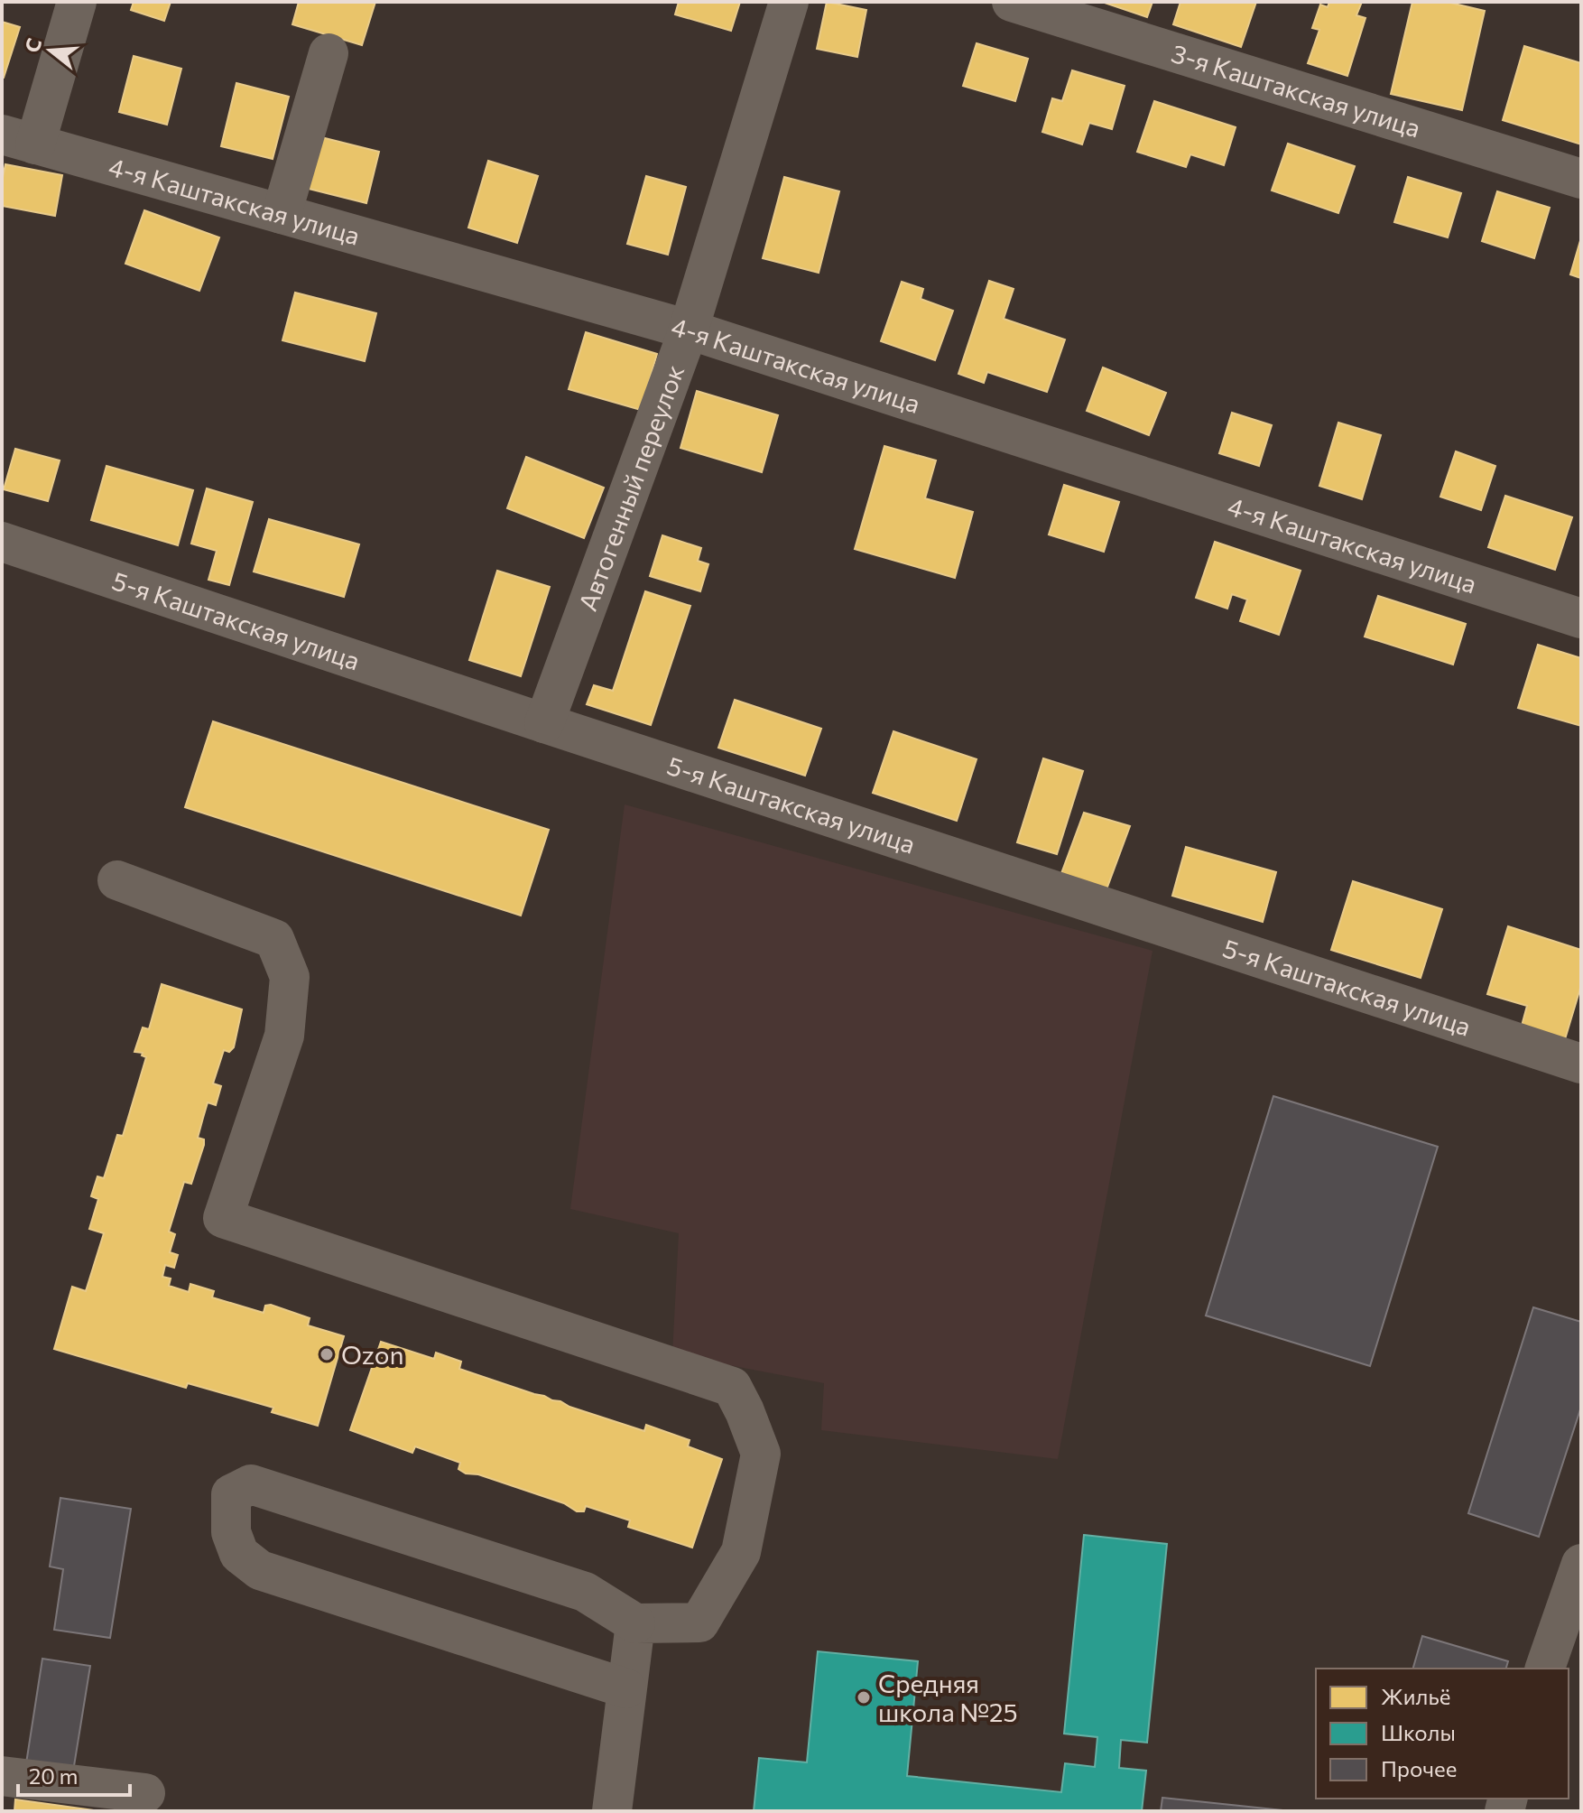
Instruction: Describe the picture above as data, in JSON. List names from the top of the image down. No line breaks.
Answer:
{"streets":{"street":["3-я Каштакская улица","4-я Каштакская улица","Автогенный переулок","5-я Каштакская улица"]},"crossings":[["4-я Каштакская улица","Автогенный переулок"],["Автогенный переулок","5-я Каштакская улица"]],"places":["Ozon","Средняя школа №25"],"legend":["Жильё","Школы","Прочее"],"scale_bar":"20 m","north":"left"}
